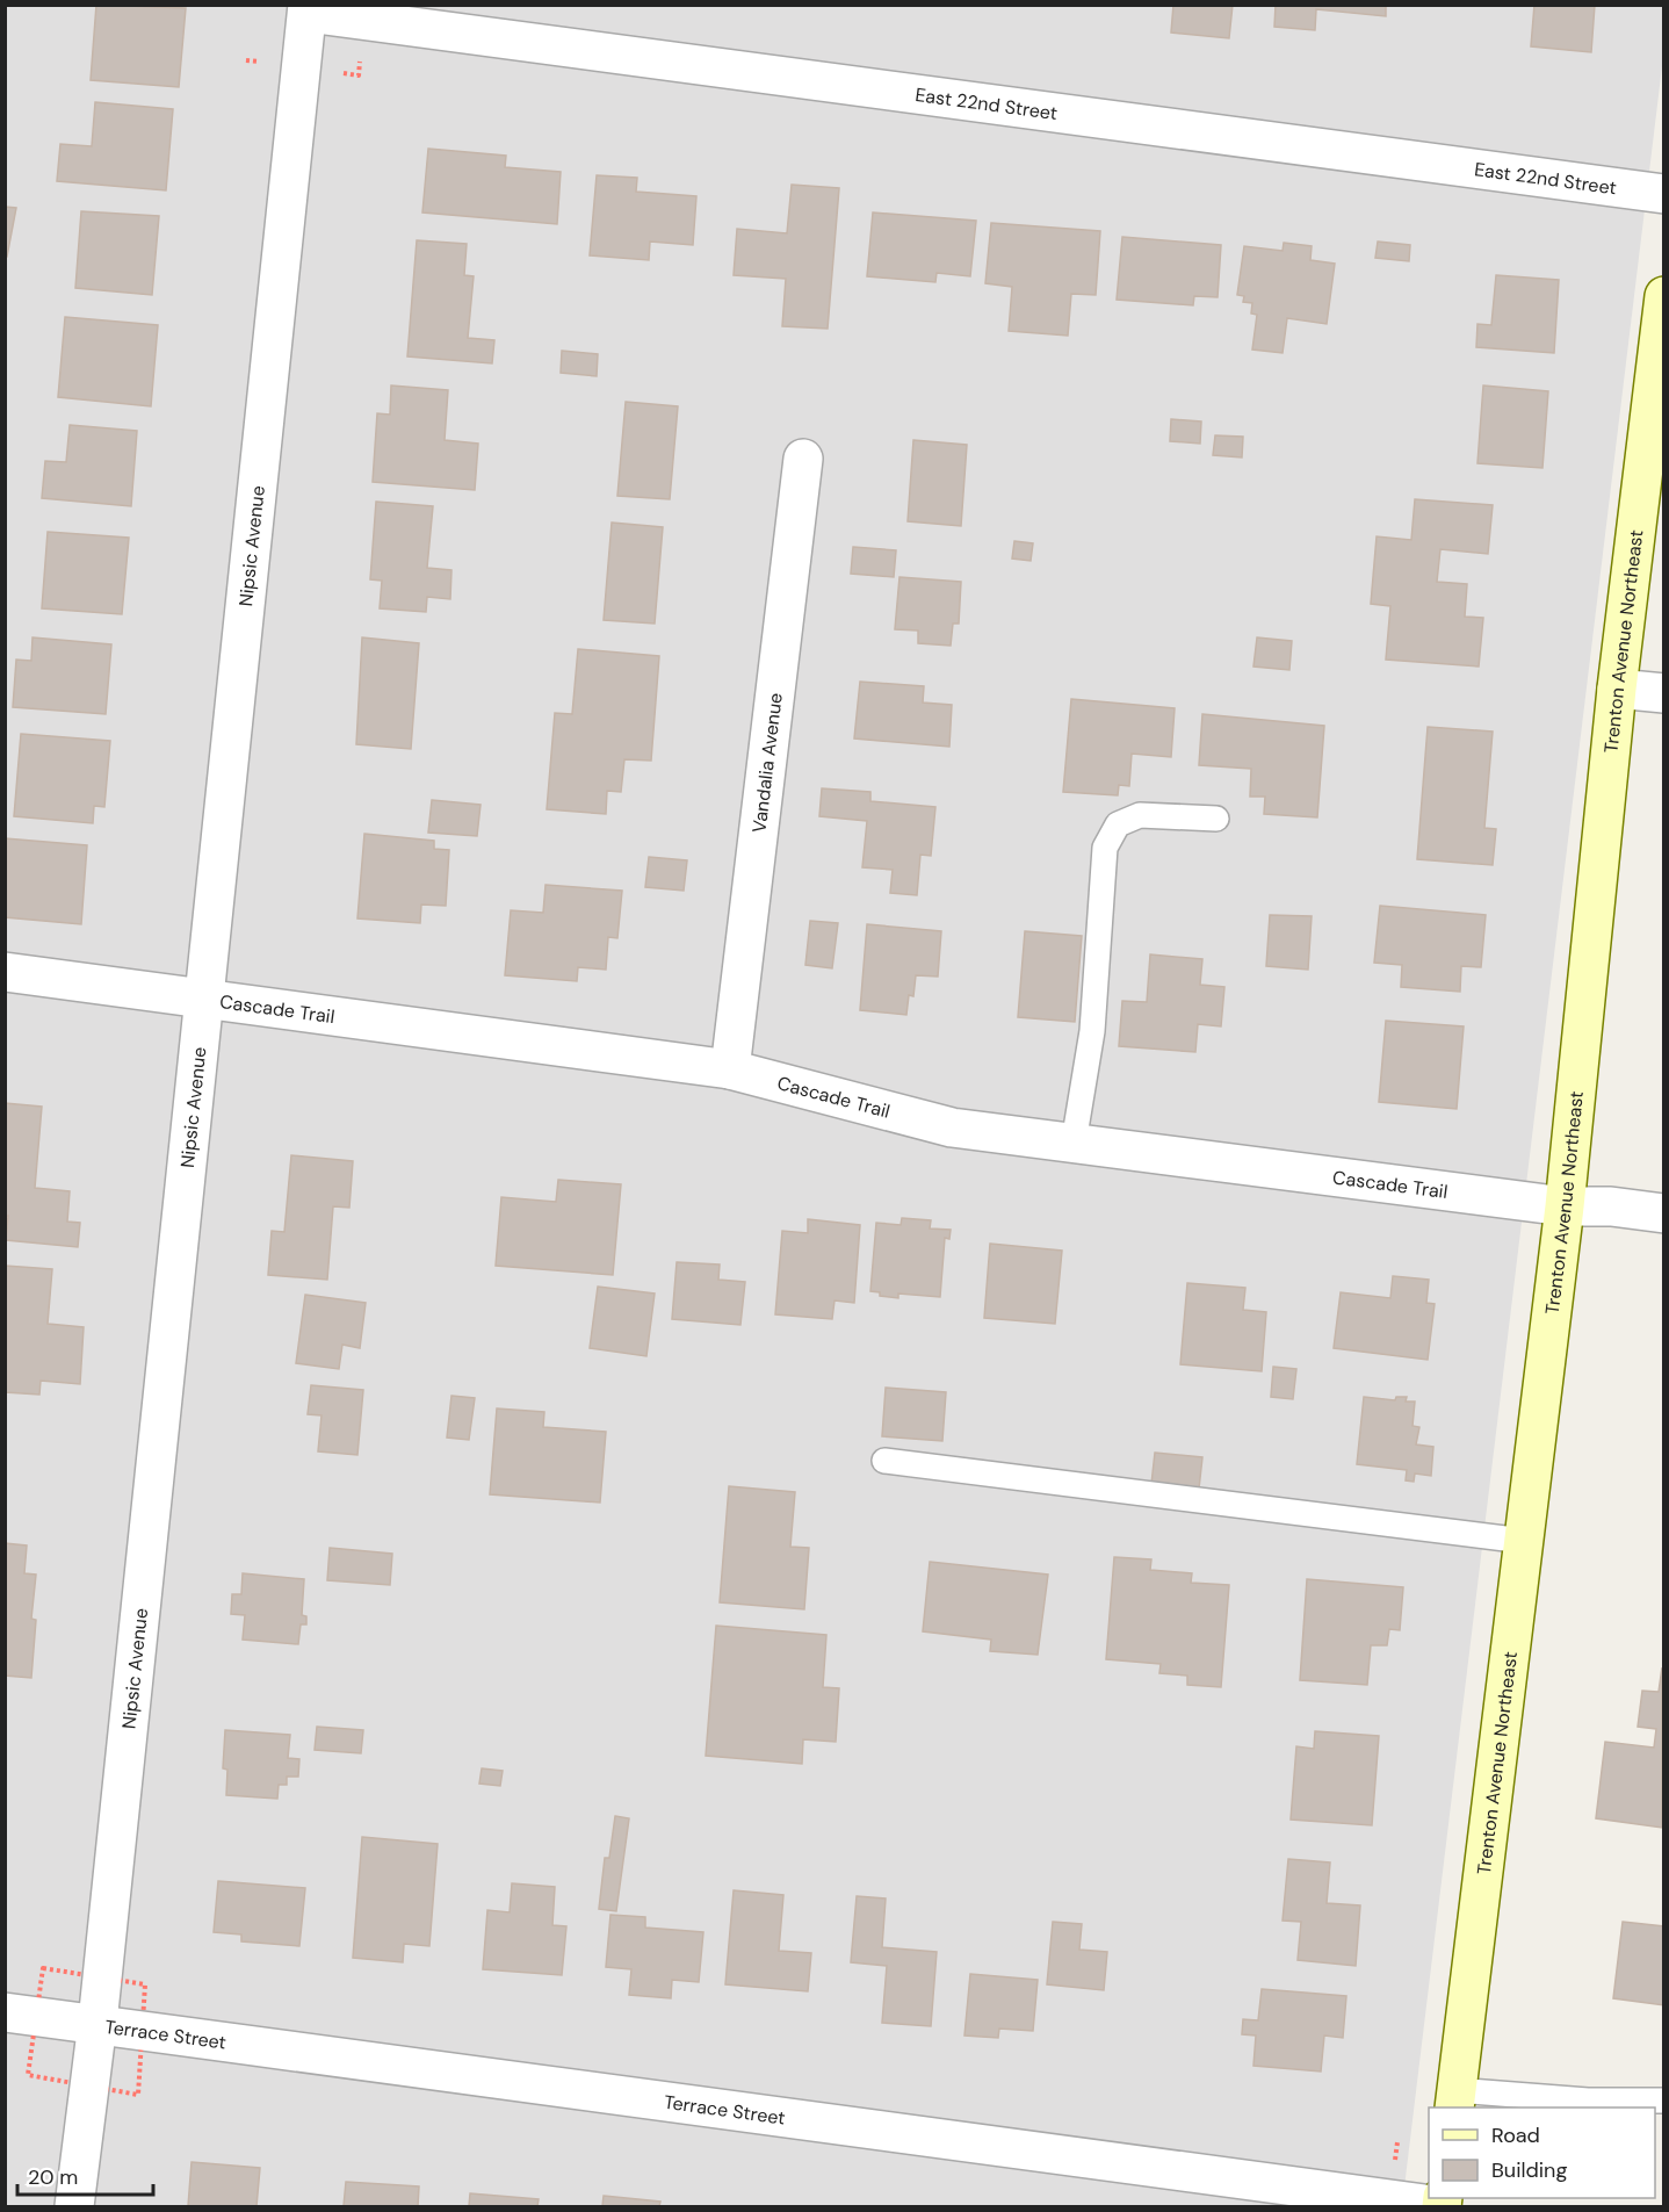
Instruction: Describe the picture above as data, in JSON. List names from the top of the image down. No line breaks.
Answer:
{"streets":{"main road":["Trenton Avenue Northeast"],"street":["East 22nd Street","Nipsic Avenue","Vandalia Avenue","Cascade Trail","Terrace Street"]},"crossings":[["East 22nd Street","Nipsic Avenue"],["Nipsic Avenue","Cascade Trail"],["Nipsic Avenue","Terrace Street"],["Trenton Avenue Northeast","Cascade Trail"],["Vandalia Avenue","Cascade Trail"]],"legend":["Road","Building"],"scale_bar":"20 m"}
